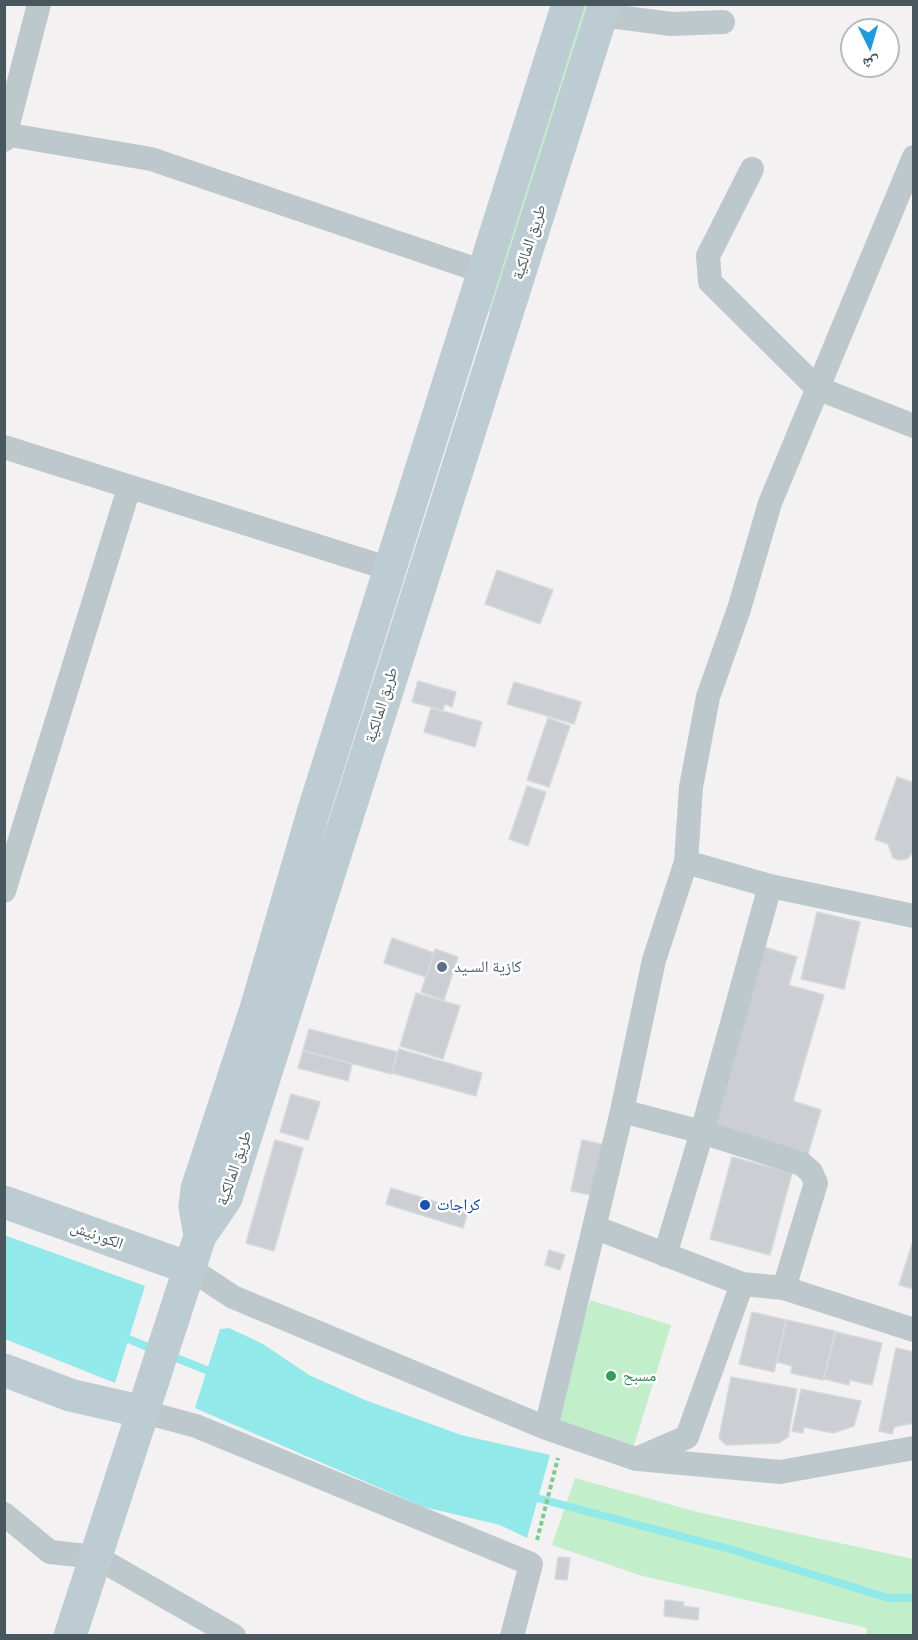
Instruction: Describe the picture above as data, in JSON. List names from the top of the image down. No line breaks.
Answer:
{"streets":{"main road":["طريق المالكية","الكورنيش"]},"crossings":[["طريق المالكية","الكورنيش"]],"places":["كازية السـيد","كراجات","مسبح"],"north":"bottom"}
